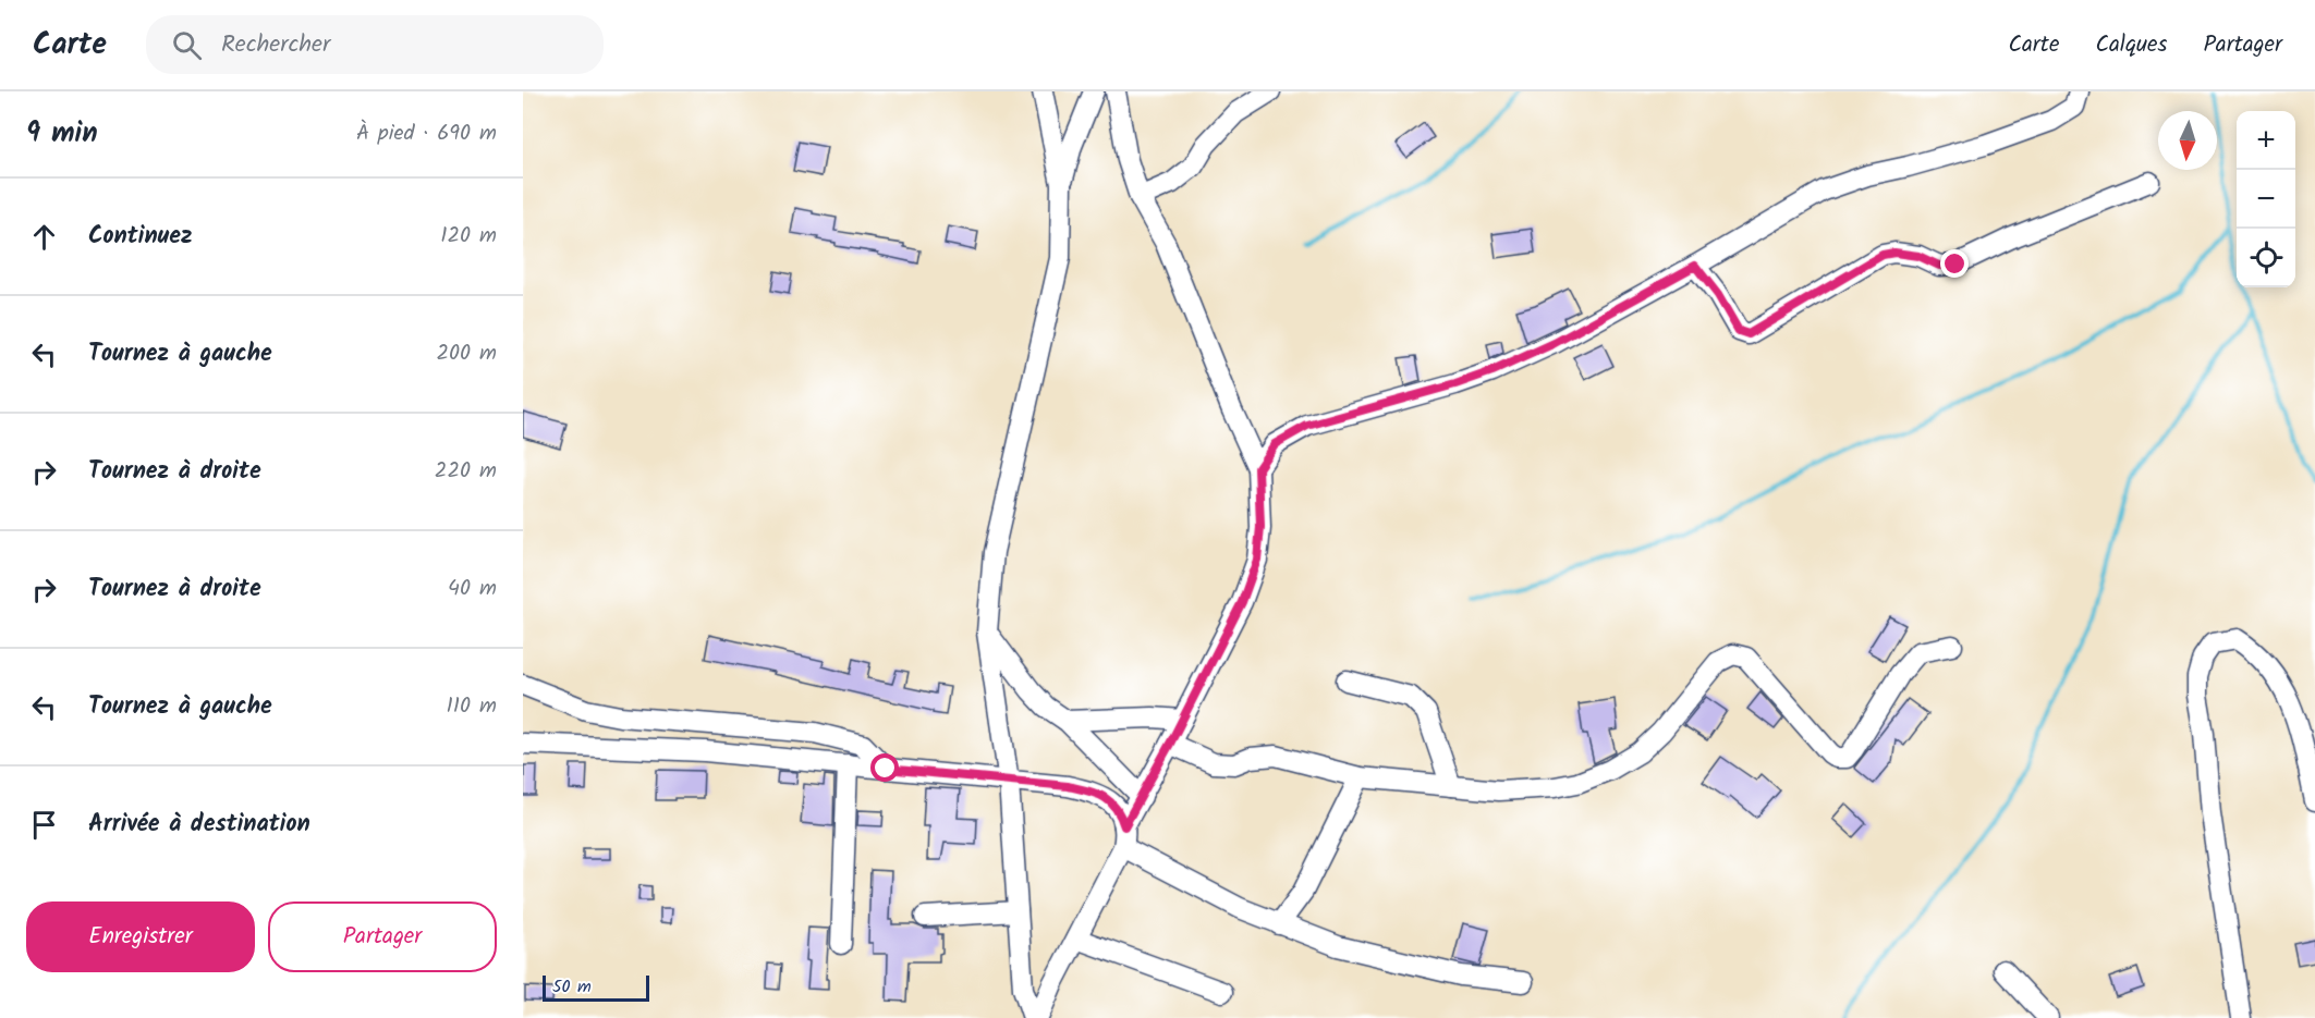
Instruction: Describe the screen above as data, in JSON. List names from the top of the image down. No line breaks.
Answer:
{"scale_bar":"50 m","north":"bottom","page":{"header":"Carte","search":"Rechercher","nav":["Carte","Calques","Partager"],"heading":["9 min","À pied · 690 m"],"map_buttons":["+","−"],"list":[["Continuez","120 m"],["Tournez à gauche","200 m"],["Tournez à droite","220 m"],["Tournez à droite","40 m"],["Tournez à gauche","110 m"],"Arrivée à destination"],"buttons":["Enregistrer","Partager"],"scale":"50 m"}}
